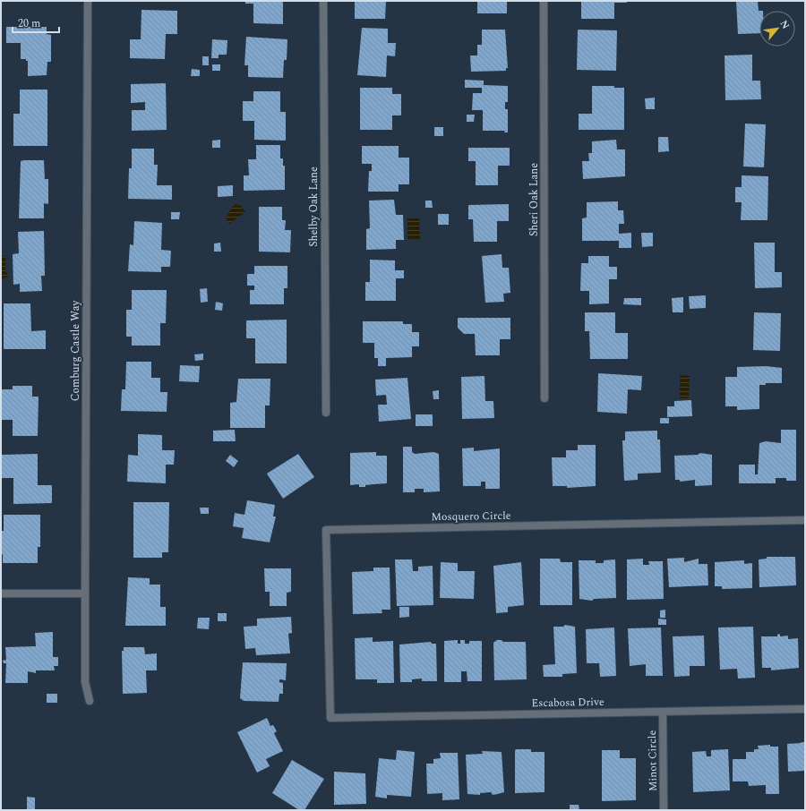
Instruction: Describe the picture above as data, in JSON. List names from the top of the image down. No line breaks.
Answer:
{"streets":{"street":["Sheri Oak Lane","Shelby Oak Lane","Comburg Castle Way","Mosquero Circle","Escabosa Drive","Minot Circle"]},"crossings":[["Mosquero Circle","Escabosa Drive"],["Escabosa Drive","Minot Circle"]],"scale_bar":"20 m","north":"top right"}
